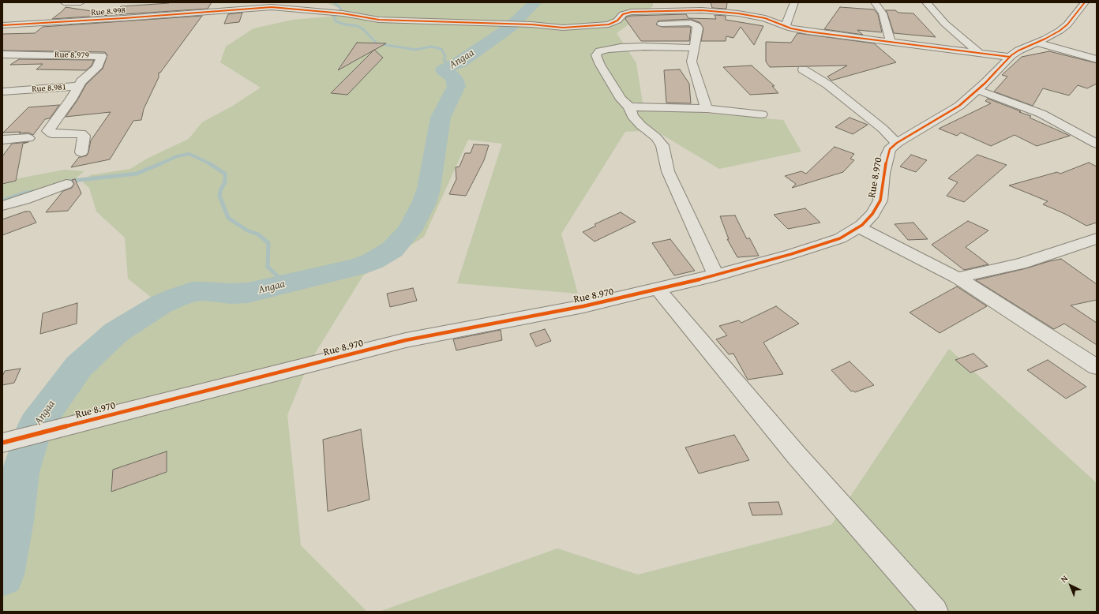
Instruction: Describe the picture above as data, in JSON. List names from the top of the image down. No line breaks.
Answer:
{"streets":{"street":["Rue 8.998","Rue 8.979","Rue 8.981","Rue 8.970"]},"crossings":[["Rue 8.998","Rue 8.970"],["Rue 8.979","Rue 8.981"]],"water":["Angaa"],"north":"top left"}
